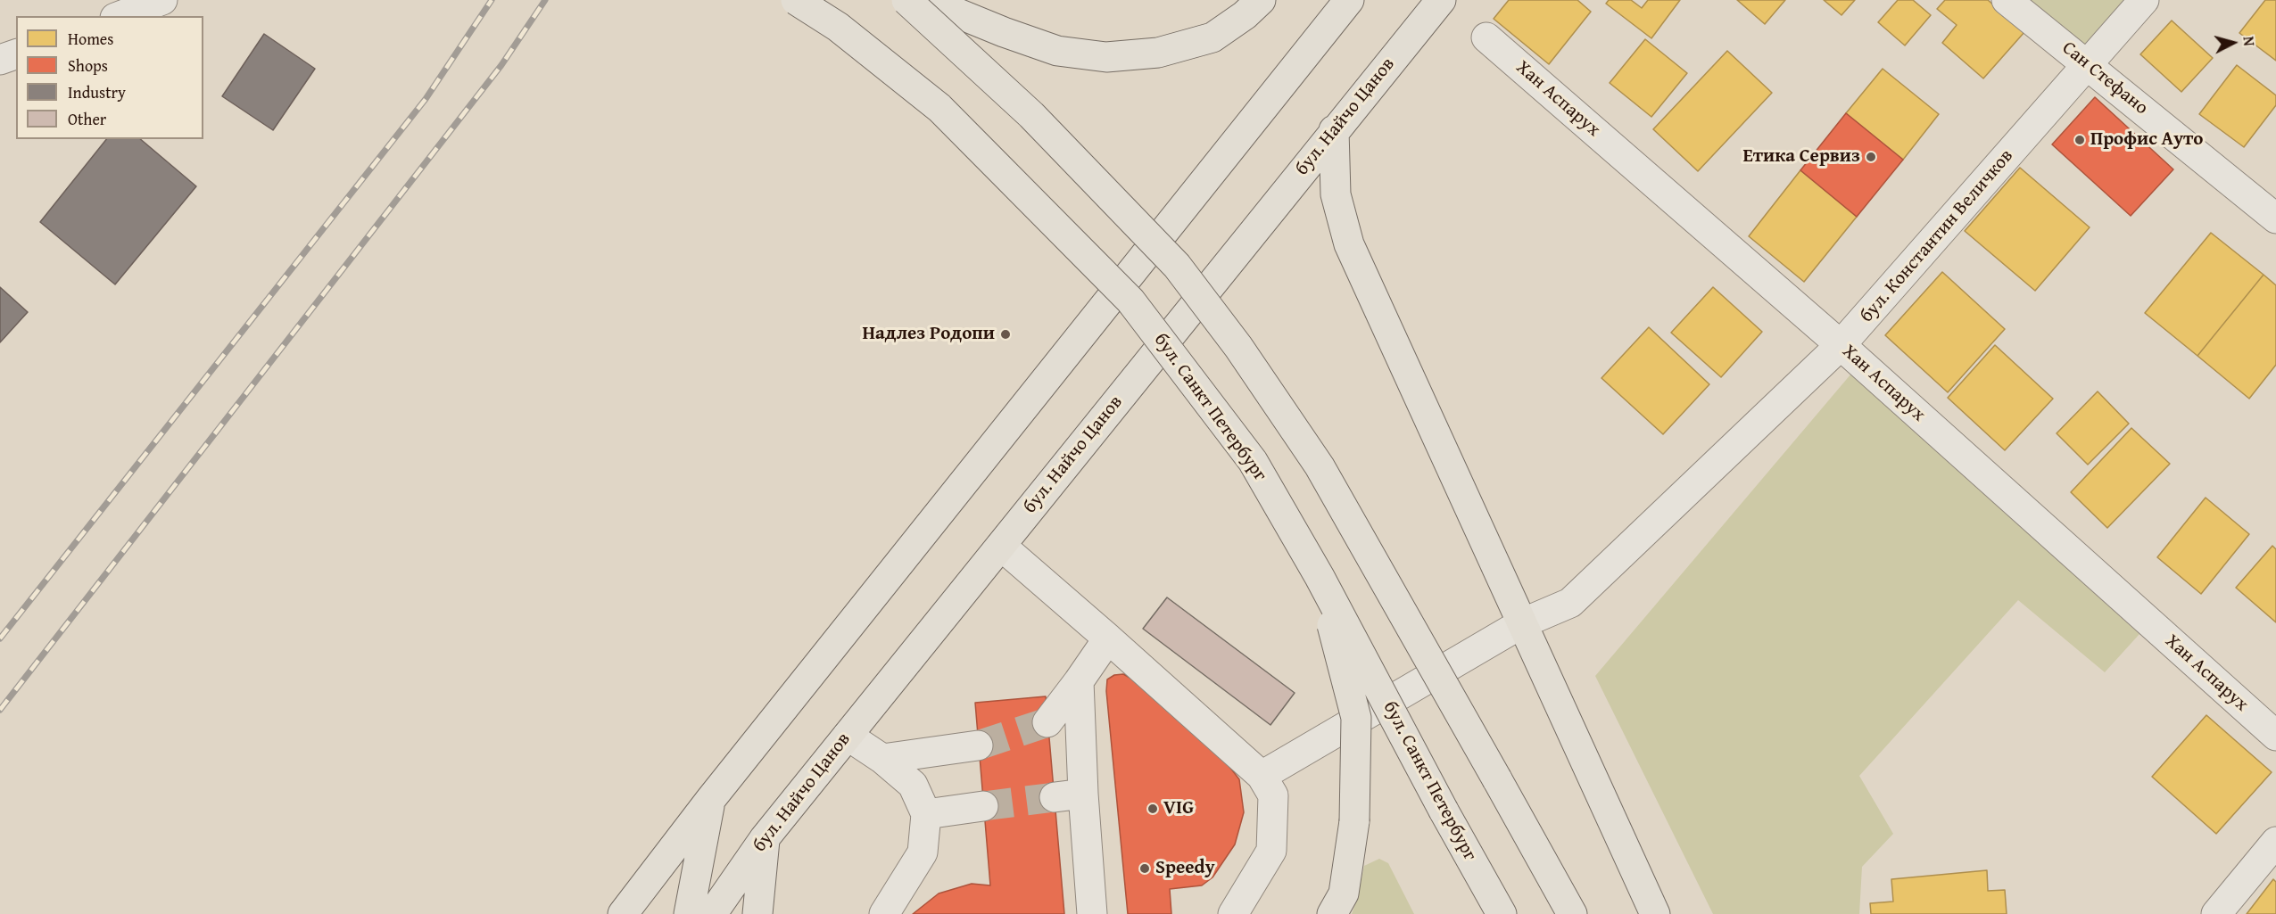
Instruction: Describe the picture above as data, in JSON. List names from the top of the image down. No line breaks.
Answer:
{"streets":{"main road":["бул. Найчо Цанов","бул. Санкт Петербург"],"street":["Сан Стефано","Хан Аспарух","бул. Константин Величков"]},"crossings":[["Сан Стефано","бул. Константин Величков"],["Хан Аспарух","бул. Константин Величков"]],"places":["Профис Ауто","Етика Сервиз","Надлез Родопи","VIG","Speedy"],"legend":["Homes","Shops","Industry","Other"],"north":"right"}
